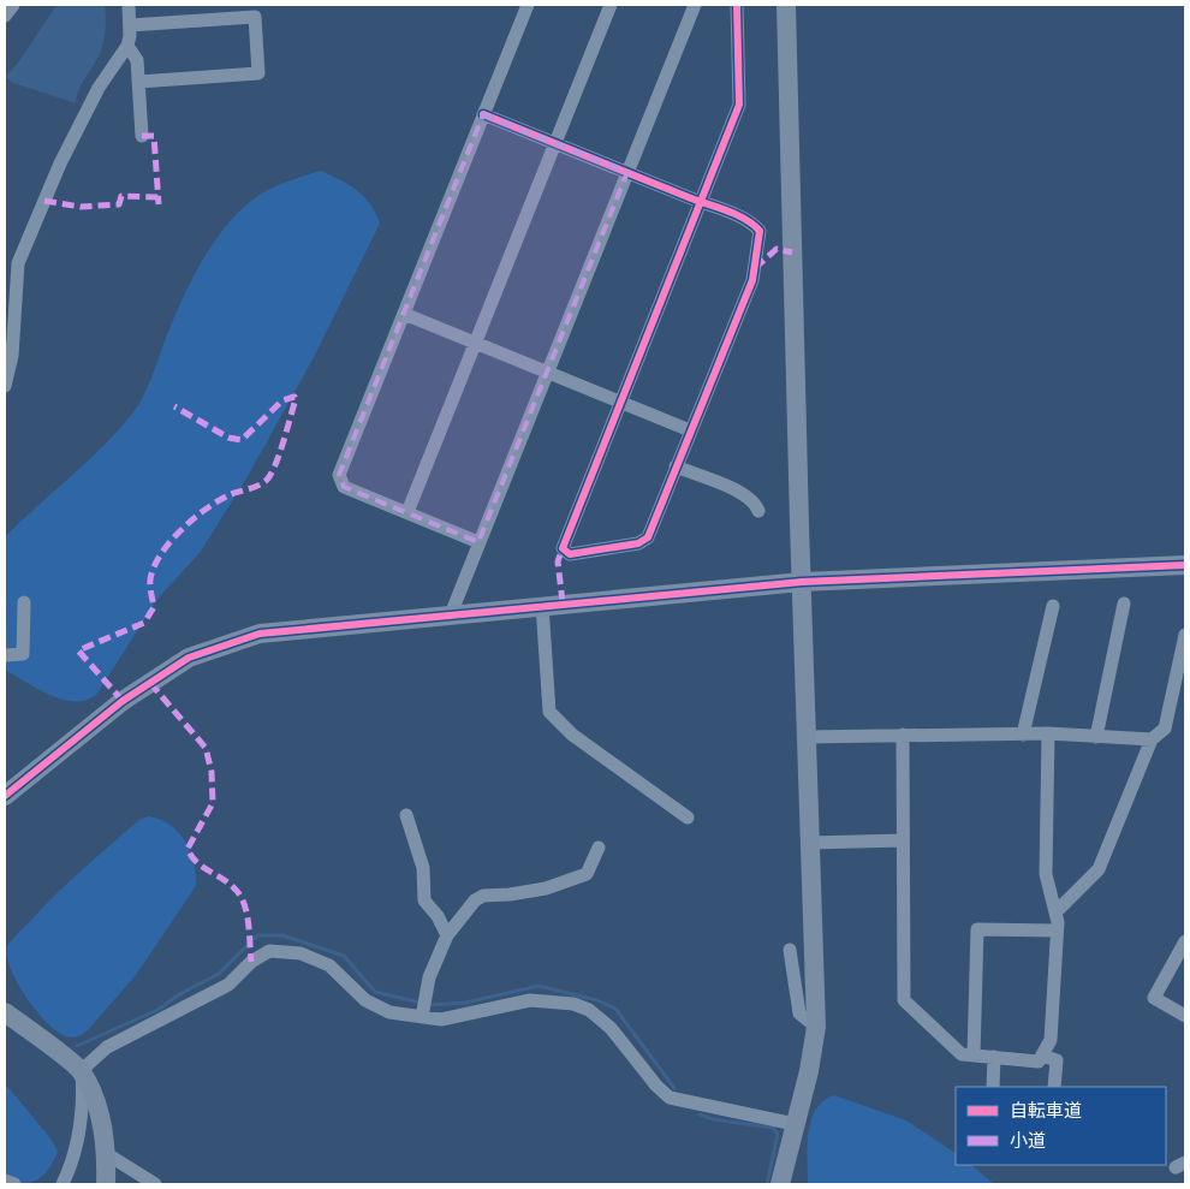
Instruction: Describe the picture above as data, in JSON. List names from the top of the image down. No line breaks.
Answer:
{"legend":["自転車道","小道"]}
